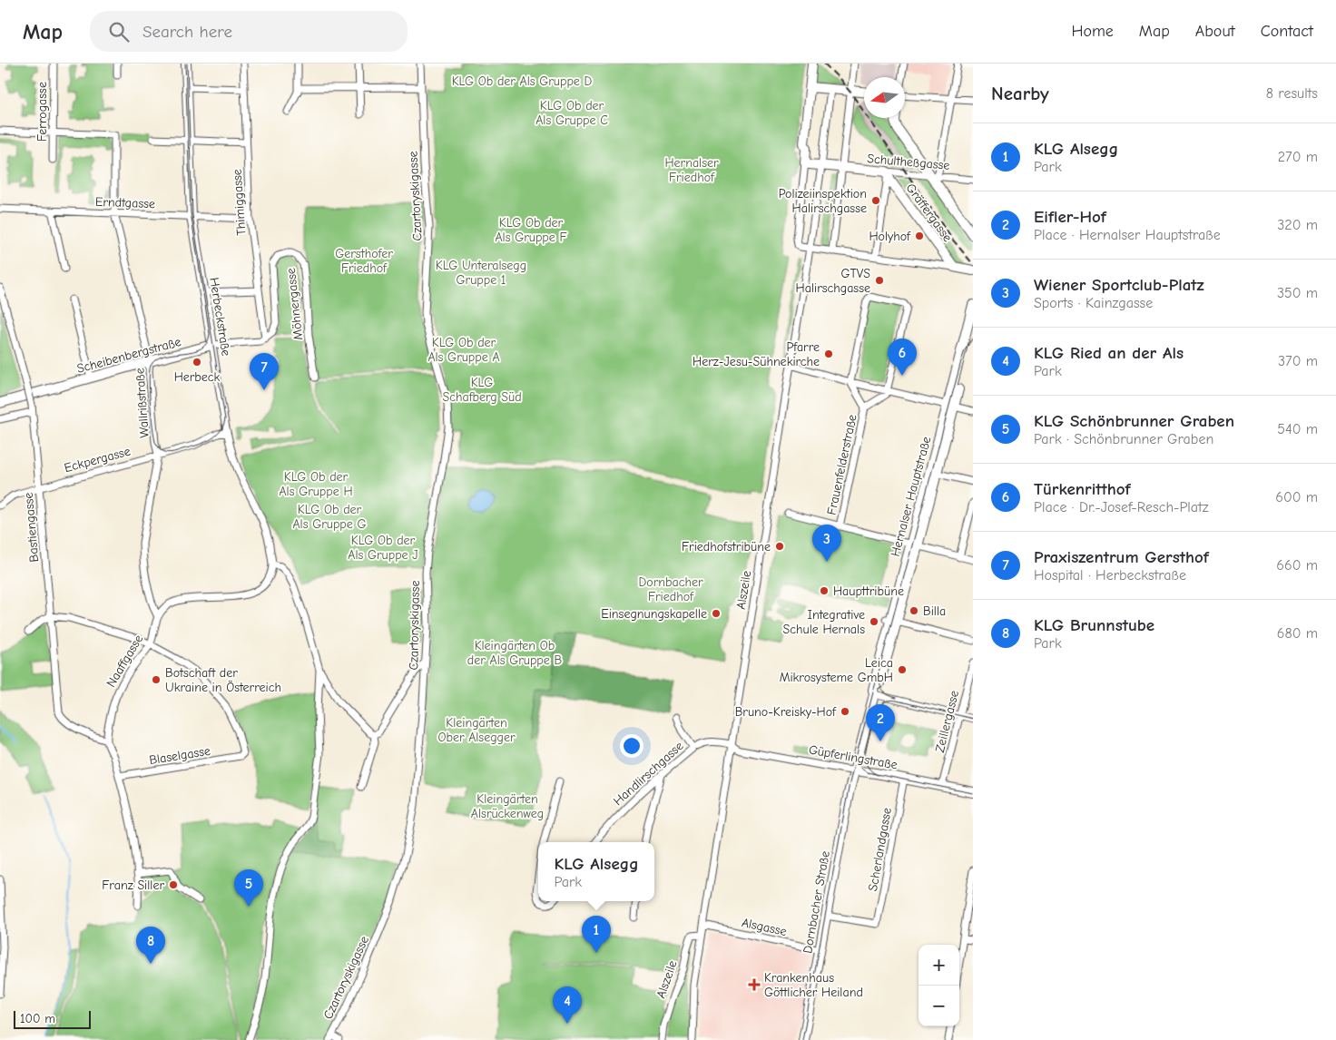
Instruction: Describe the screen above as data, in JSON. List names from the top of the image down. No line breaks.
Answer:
{"streets":{"street":["Ferrogasse","Schultheßgasse","Czartoryskigasse","Erndtgasse","Thimiggasse","Gräffergasse","Möhnergasse","Herbeckstraße","Scheibenbergstraße","Wallrißstraße","Eckpergasse","Frauenfelderstraße","Hernalser Hauptstraße","Bastiengasse","Alszeile","Naaffgasse","Zeillergasse","Blaselgasse","Güpferlingstraße","Handlirschgasse","Scherlandgasse","Dornbacher Straße","Alsgasse"]},"crossings":[["Ferrogasse","Wallrißstraße"],["Schultheßgasse","Gräffergasse"],["Schultheßgasse","Alszeile"],["Erndtgasse","Thimiggasse"],["Erndtgasse","Herbeckstraße"],["Erndtgasse","Wallrißstraße"],["Thimiggasse","Möhnergasse"],["Thimiggasse","Scheibenbergstraße"],["Möhnergasse","Scheibenbergstraße"],["Herbeckstraße","Scheibenbergstraße"],["Herbeckstraße","Eckpergasse"],["Scheibenbergstraße","Wallrißstraße"],["Wallrißstraße","Eckpergasse"],["Wallrißstraße","Naaffgasse"],["Eckpergasse","Bastiengasse"],["Hernalser Hauptstraße","Güpferlingstraße"],["Hernalser Hauptstraße","Dornbacher Straße"],["Bastiengasse","Naaffgasse"],["Alszeile","Güpferlingstraße"],["Alszeile","Handlirschgasse"],["Alszeile","Alsgasse"],["Naaffgasse","Blaselgasse"],["Zeillergasse","Güpferlingstraße"],["Güpferlingstraße","Handlirschgasse"],["Güpferlingstraße","Scherlandgasse"],["Güpferlingstraße","Dornbacher Straße"],["Scherlandgasse","Dornbacher Straße"],["Dornbacher Straße","Alsgasse"]],"parks":["KLG Ob der Als Gruppe D","KLG Ob der Als Gruppe C","Hernalser Friedhof","KLG Ob der Als Gruppe F","Gersthofer Friedhof","KLG Unteralsegg Gruppe 1","KLG Ob der Als Gruppe A","KLG Schafberg Süd","KLG Ob der Als Gruppe H","KLG Ob der Als Gruppe G","KLG Ob der Als Gruppe J","Dornbacher Friedhof","Kleingärten Ob der Als Gruppe B","Kleingärten Ober Alsegger","Kleingärten Alsrückenweg"],"places":{"other":["Polizeiinspektion Halirschgasse","Holyhof","GTVS Halirschgasse","Pfarre Herz-Jesu-Sühnekirche","Herbeck","Friedhofstribüne","Haupttribüne","Billa","Einsegnungskapelle","Integrative Schule Hernals","Leica Mikrosysteme GmbH","Botschaft der Ukraine in Österreich","Bruno-Kreisky-Hof","Franz Siller"],"health":["Krankenhaus Göttlicher Heiland"]},"scale_bar":"100 m","north":"left","page":{"header":"Map","search":"Search here","nav":["Home","Map","About","Contact"],"heading":["Nearby","8 results"],"list":[{"mark":"1","name":"KLG Alsegg","note":"Park","value":"270 m"},{"mark":"2","name":"Eifler-Hof","note":"Place · Hernalser Hauptstraße","value":"320 m"},{"mark":"3","name":"Wiener Sportclub-Platz","note":"Sports · Kainzgasse","value":"350 m"},{"mark":"4","name":"KLG Ried an der Als","note":"Park","value":"370 m"},{"mark":"5","name":"KLG Schönbrunner Graben","note":"Park · Schönbrunner Graben","value":"540 m"},{"mark":"6","name":"Türkenritthof","note":"Place · Dr.-Josef-Resch-Platz","value":"600 m"},{"mark":"7","name":"Praxiszentrum Gersthof","note":"Hospital · Herbeckstraße","value":"660 m"},{"mark":"8","name":"KLG Brunnstube","note":"Park","value":"680 m"}],"pins":["6","7","3","2","5","1","8","4"],"popup":["KLG Alsegg","Park"],"map_buttons":["+","−"],"scale":"100 m"}}
